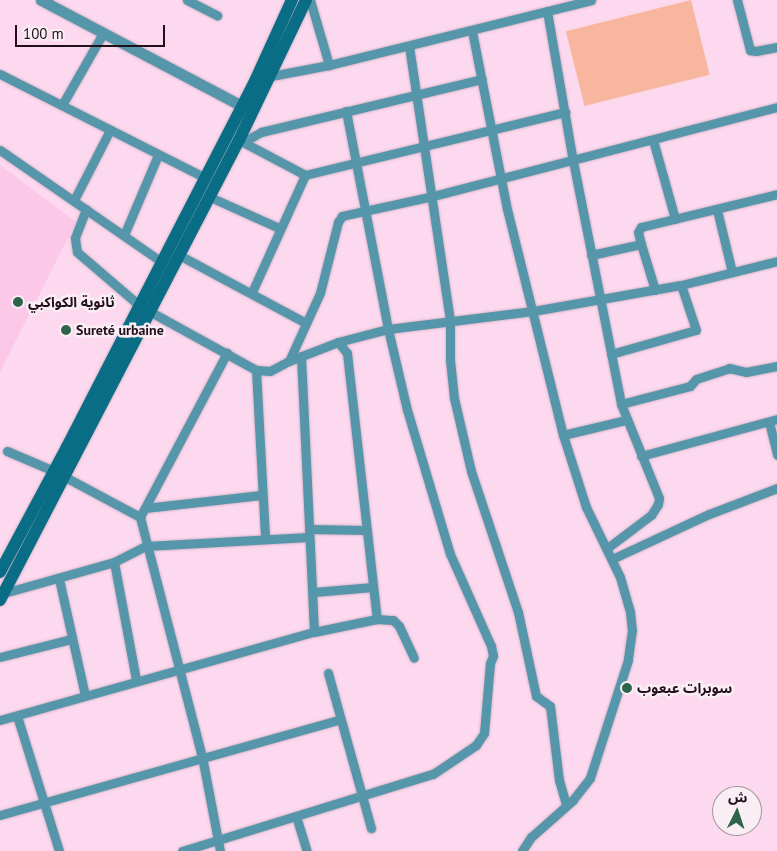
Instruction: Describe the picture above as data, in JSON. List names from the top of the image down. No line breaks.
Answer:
{"places":["ثانوية الكواكبي","Sureté urbaine","سوبرات عبعوب"],"scale_bar":"100 m","north":"top"}
